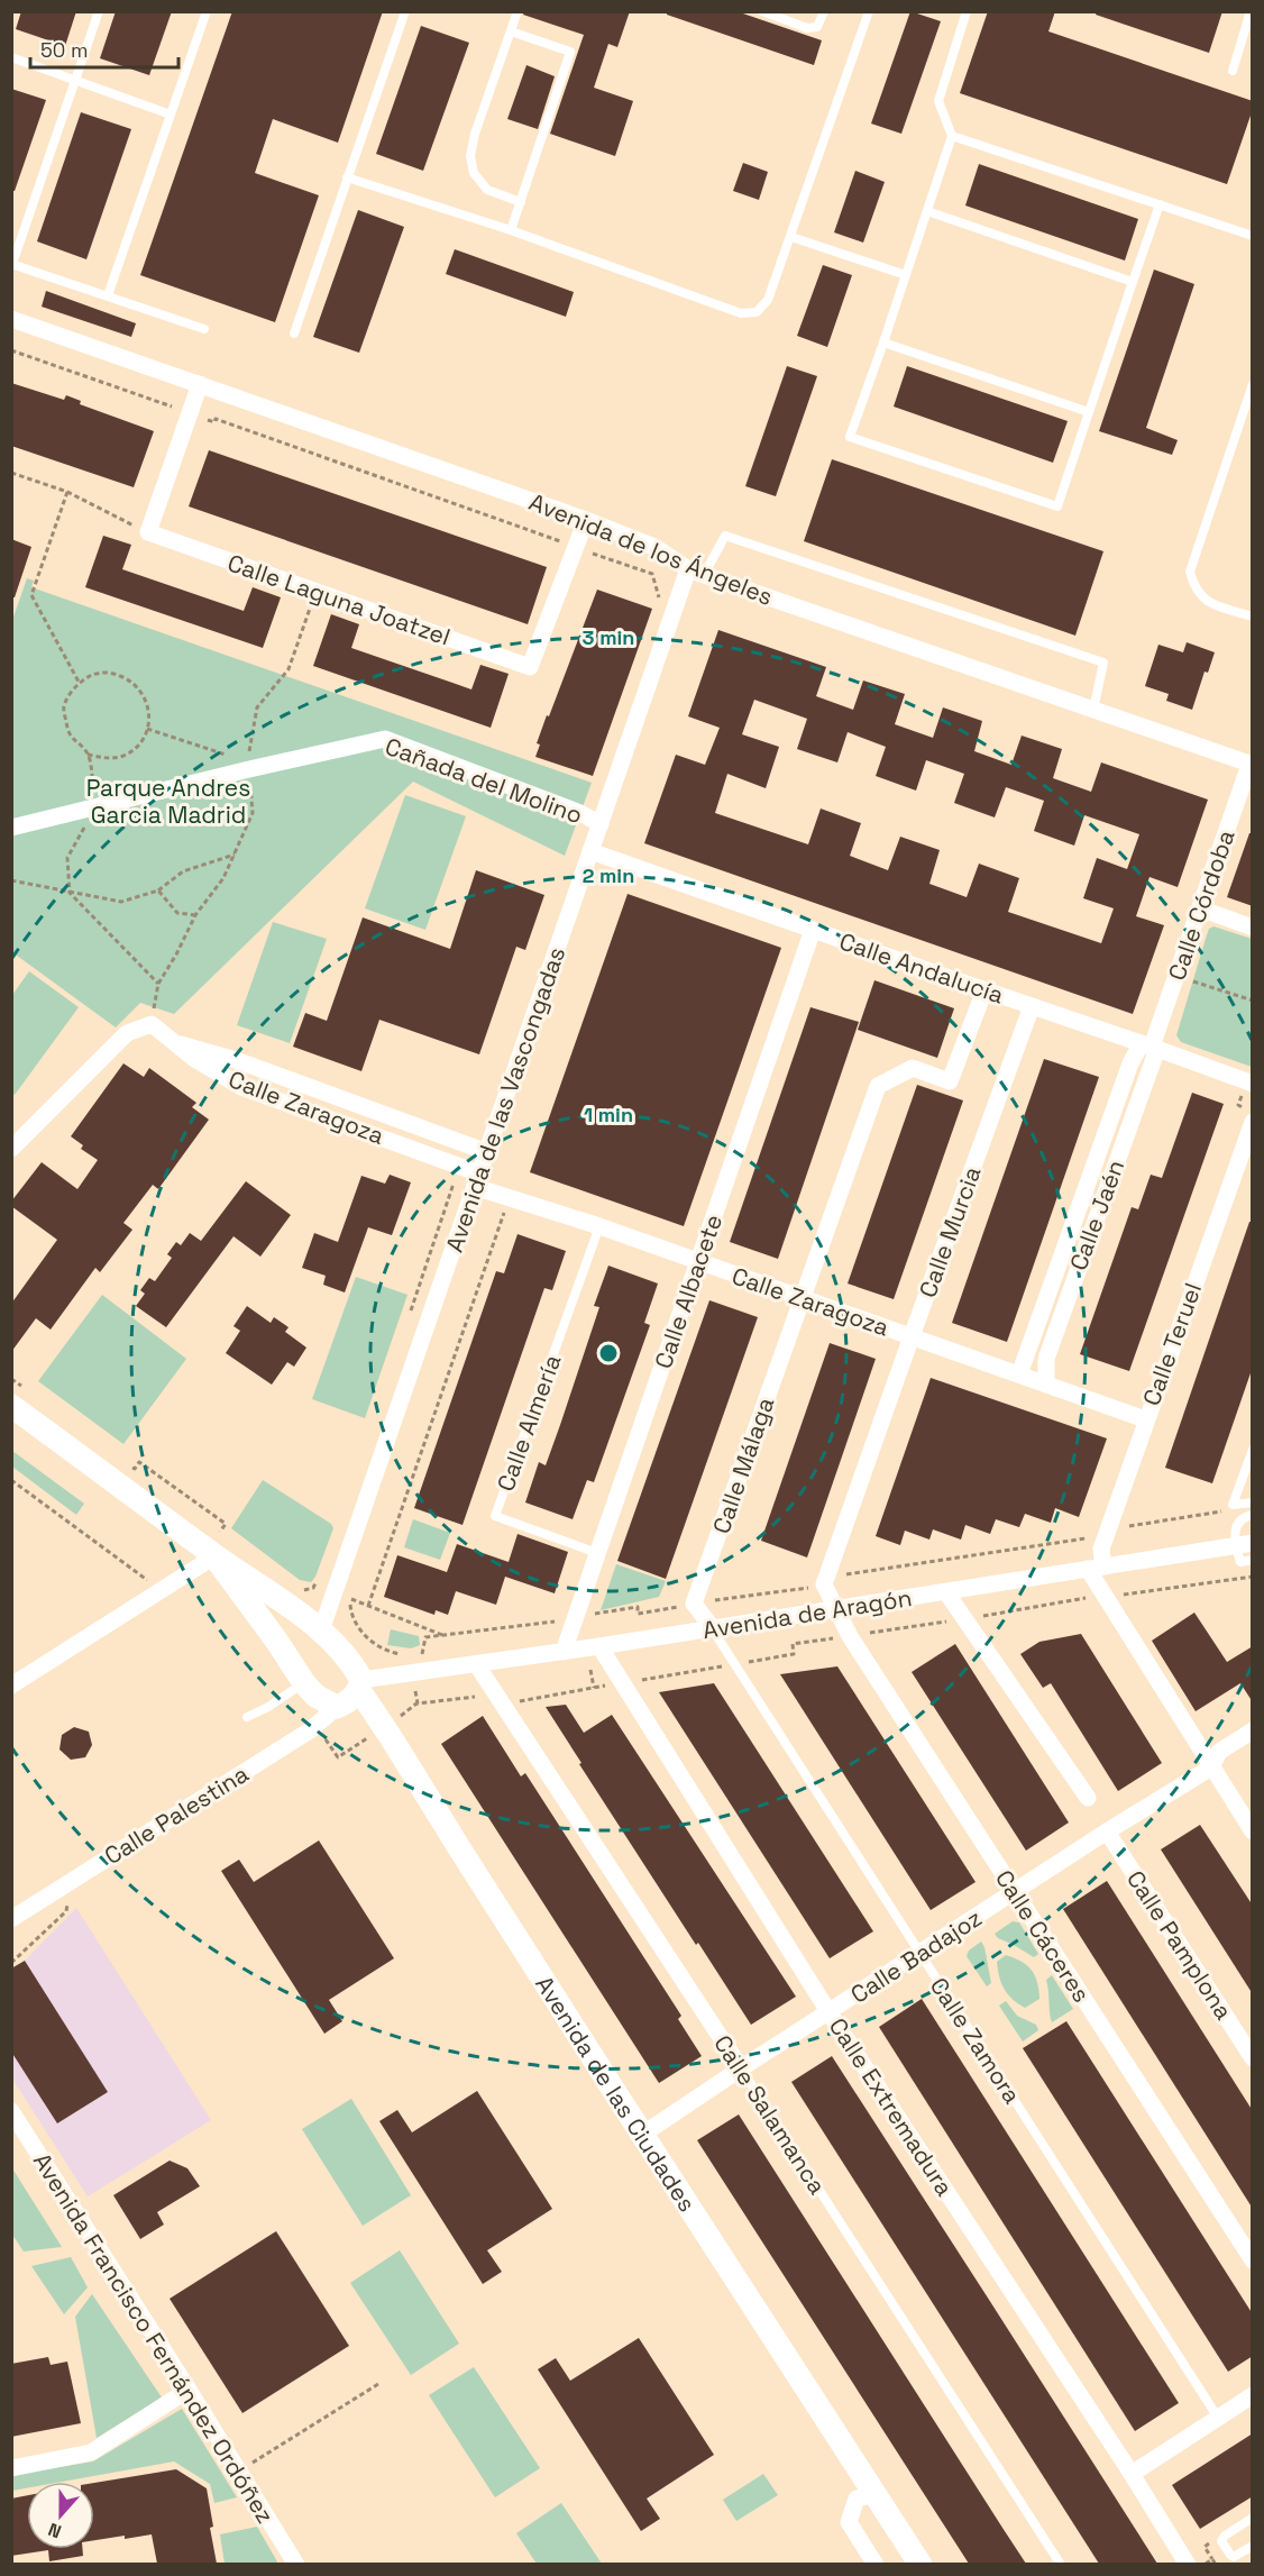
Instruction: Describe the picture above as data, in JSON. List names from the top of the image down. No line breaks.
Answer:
{"streets":{"street":["Avenida de los Ángeles","Calle Laguna Joatzel","Cañada del Molino","Calle Córdoba","Calle Andalucía","Avenida de las Vascongadas","Calle Zaragoza","Calle Jaén","Calle Murcia","Calle Albacete","Calle Teruel","Calle Málaga","Avenida de Aragón","Calle Palestina","Calle Cáceres","Calle Pamplona","Calle Badajoz","Avenida de las Ciudades","Calle Extremadura","Calle Salamanca","Avenida Francisco Fernández Ordóñez"],"lane":["Calle Almería","Calle Zamora"]},"crossings":[["Avenida de los Ángeles","Calle Laguna Joatzel"],["Avenida de los Ángeles","Calle Córdoba"],["Avenida de los Ángeles","Avenida de las Vascongadas"],["Cañada del Molino","Avenida de las Vascongadas"],["Calle Córdoba","Calle Andalucía"],["Calle Córdoba","Calle Jaén"],["Calle Andalucía","Avenida de las Vascongadas"],["Calle Andalucía","Calle Jaén"],["Calle Andalucía","Calle Murcia"],["Calle Andalucía","Calle Albacete"],["Avenida de las Vascongadas","Calle Zaragoza"],["Avenida de las Vascongadas","Avenida de las Ciudades"],["Calle Zaragoza","Calle Jaén"],["Calle Zaragoza","Calle Murcia"],["Calle Zaragoza","Calle Albacete"],["Calle Zaragoza","Calle Teruel"],["Calle Zaragoza","Calle Almería"],["Calle Zaragoza","Calle Málaga"],["Calle Murcia","Avenida de Aragón"],["Calle Murcia","Calle Cáceres"],["Calle Albacete","Calle Almería"],["Calle Albacete","Avenida de Aragón"],["Calle Teruel","Avenida de Aragón"],["Calle Málaga","Avenida de Aragón"],["Calle Málaga","Calle Zamora"],["Avenida de Aragón","Calle Cáceres"],["Avenida de Aragón","Calle Zamora"],["Avenida de Aragón","Avenida de las Ciudades"],["Avenida de Aragón","Calle Extremadura"],["Avenida de Aragón","Calle Salamanca"],["Calle Palestina","Avenida de las Ciudades"],["Calle Cáceres","Calle Badajoz"],["Calle Pamplona","Calle Badajoz"],["Calle Badajoz","Calle Zamora"],["Calle Badajoz","Avenida de las Ciudades"],["Calle Badajoz","Calle Extremadura"],["Calle Badajoz","Calle Salamanca"]],"parks":["Parque Andres Garcia Madrid"],"scale_bar":"50 m","north":"bottom","rings":["3 min","2 min","1 min"]}
